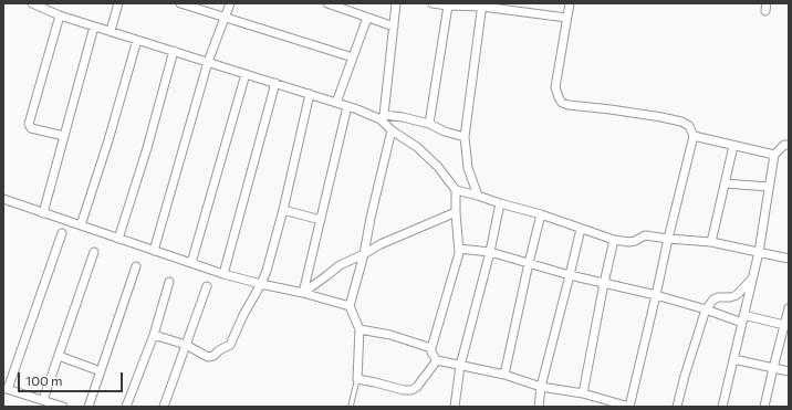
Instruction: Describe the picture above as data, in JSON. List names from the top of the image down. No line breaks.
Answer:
{"scale_bar":"100 m"}
